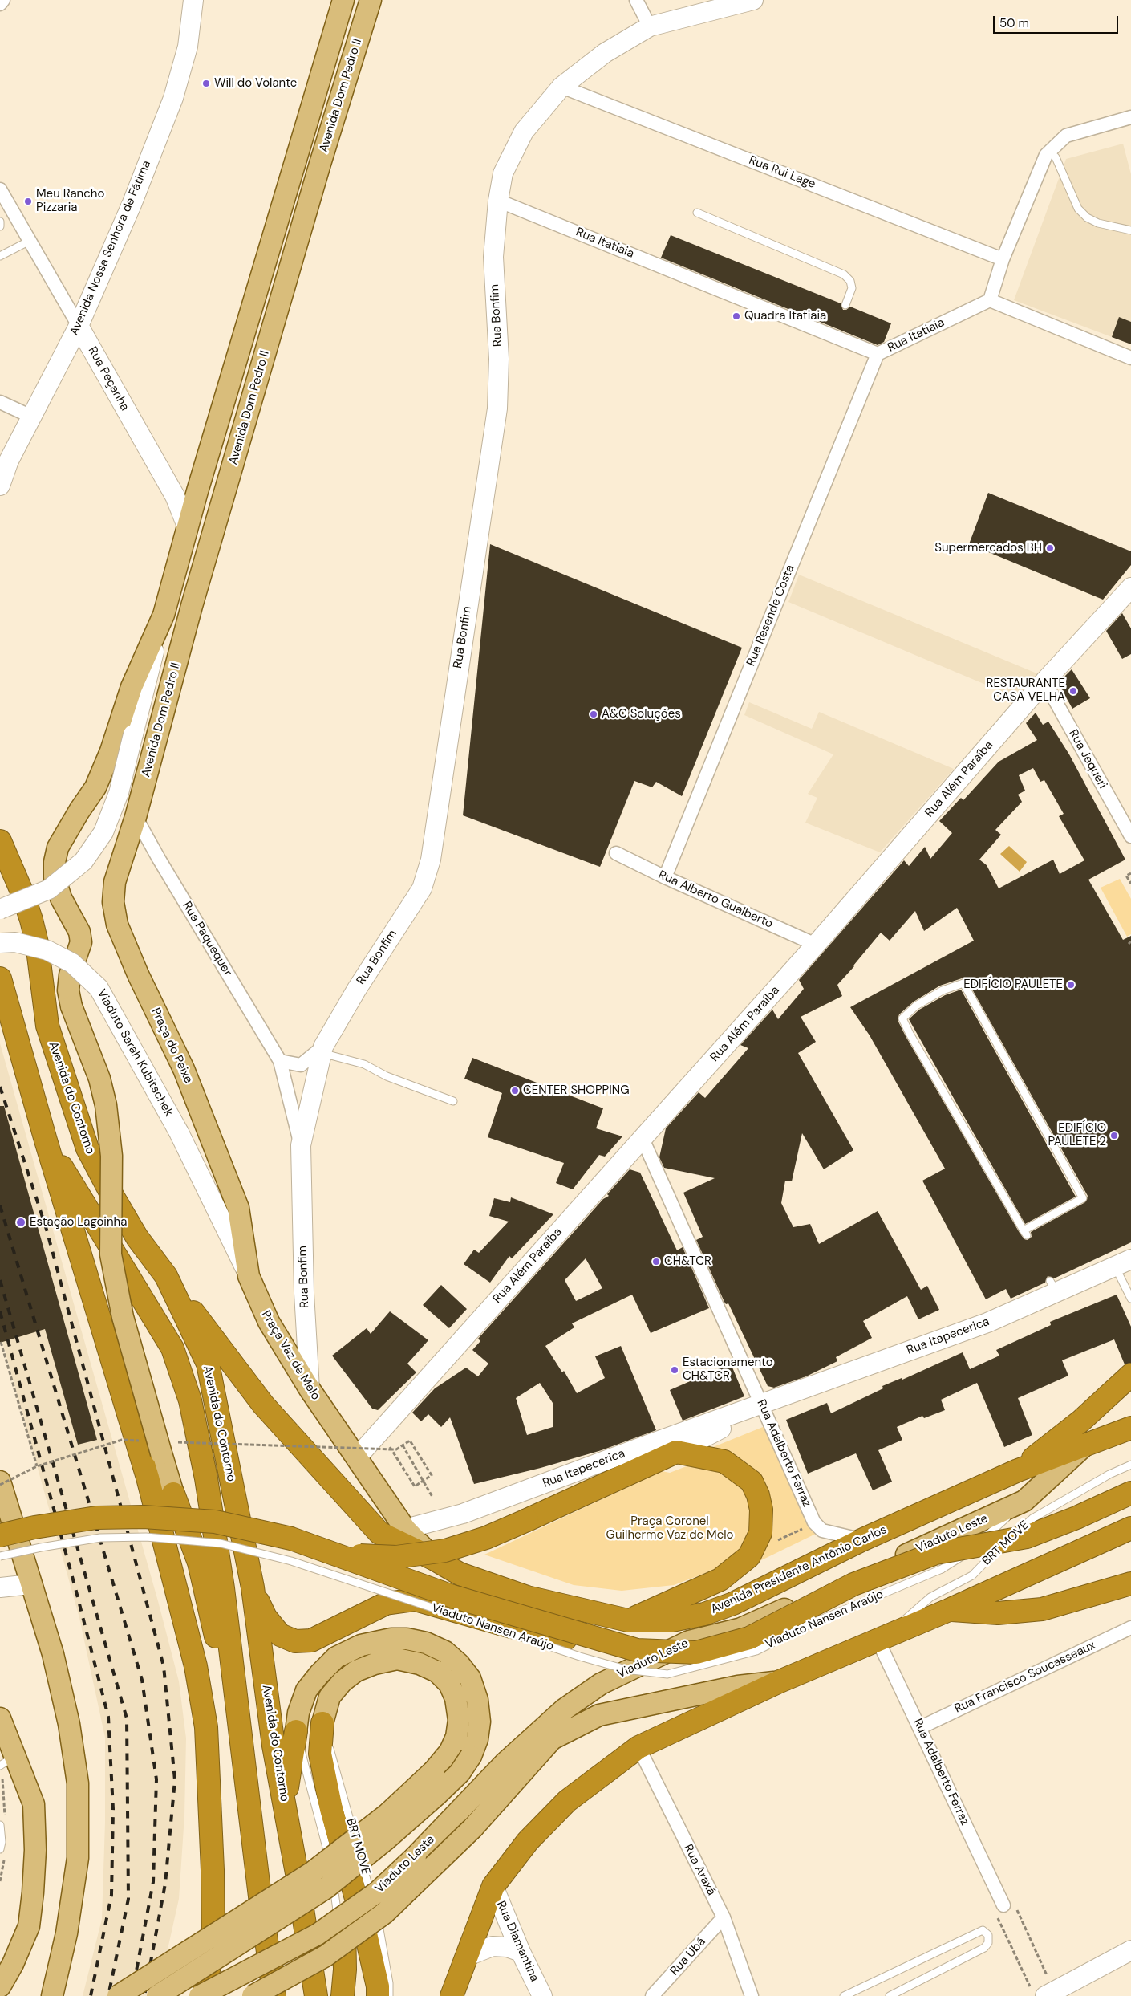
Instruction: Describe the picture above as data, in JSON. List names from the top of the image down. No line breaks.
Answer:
{"streets":{"highway":["Avenida do Contorno","Avenida Presidente Antônio Carlos"],"main road":["Avenida Dom Pedro II","Praça do Peixe","Praça Vaz de Melo","Viaduto Leste"],"street":["Rua Rui Lage","Rua Itatiaia","Avenida Nossa Senhora de Fátima","Rua Bonfim","Rua Peçanha","Rua Resende Costa","Rua Jequeri","Rua Além Paraíba","Rua Alberto Gualberto","Rua Paquequer","Viaduto Sarah Kubitschek","Rua Itapecerica","Rua Adalberto Ferraz","Rua Francisco Soucasseaux","Rua Araxá","Rua Diamantina","Rua Ubá"],"lane":["BRT MOVE","Viaduto Nansen Araújo"]},"crossings":[["Avenida Dom Pedro II","Rua Peçanha"],["Avenida Dom Pedro II","Rua Paquequer"],["Avenida Dom Pedro II","Praça do Peixe"],["Rua Rui Lage","Rua Bonfim"],["Rua Itatiaia","Rua Bonfim"],["Rua Itatiaia","Rua Resende Costa"],["Avenida Nossa Senhora de Fátima","Rua Peçanha"],["Rua Bonfim","Rua Paquequer"],["Rua Bonfim","Praça Vaz de Melo"],["Rua Resende Costa","Rua Alberto Gualberto"],["Rua Jequeri","Rua Além Paraíba"],["Rua Além Paraíba","Rua Alberto Gualberto"],["Rua Além Paraíba","Praça Vaz de Melo"],["Rua Além Paraíba","Rua Adalberto Ferraz"],["Rua Paquequer","Praça do Peixe"],["Praça do Peixe","Praça Vaz de Melo"],["Viaduto Sarah Kubitschek","Praça Vaz de Melo"],["Avenida do Contorno","Viaduto Leste"],["Avenida do Contorno","Avenida Presidente Antônio Carlos"],["Rua Itapecerica","Praça Vaz de Melo"],["Rua Itapecerica","Rua Adalberto Ferraz"],["Praça Vaz de Melo","Avenida Presidente Antônio Carlos"],["Rua Adalberto Ferraz","BRT MOVE"],["Rua Adalberto Ferraz","Avenida Presidente Antônio Carlos"],["Rua Adalberto Ferraz","Rua Francisco Soucasseaux"],["Viaduto Leste","BRT MOVE"],["Viaduto Leste","Avenida Presidente Antônio Carlos"],["Viaduto Leste","Viaduto Nansen Araújo"],["BRT MOVE","Viaduto Nansen Araújo"],["Rua Araxá","Rua Ubá"]],"parks":["Praça Coronel Guilherme Vaz de Melo"],"places":["Will do Volante","Meu Rancho Pizzaria","Quadra Itatiaia","Supermercados BH","RESTAURANTE CASA VELHA","A&C Soluções","EDIFÍCIO PAULETE","CENTER SHOPPING","EDIFÍCIO PAULETE 2","Estação Lagoinha","CH&TCR","Estacionamento CH&TCR"],"scale_bar":"50 m"}
